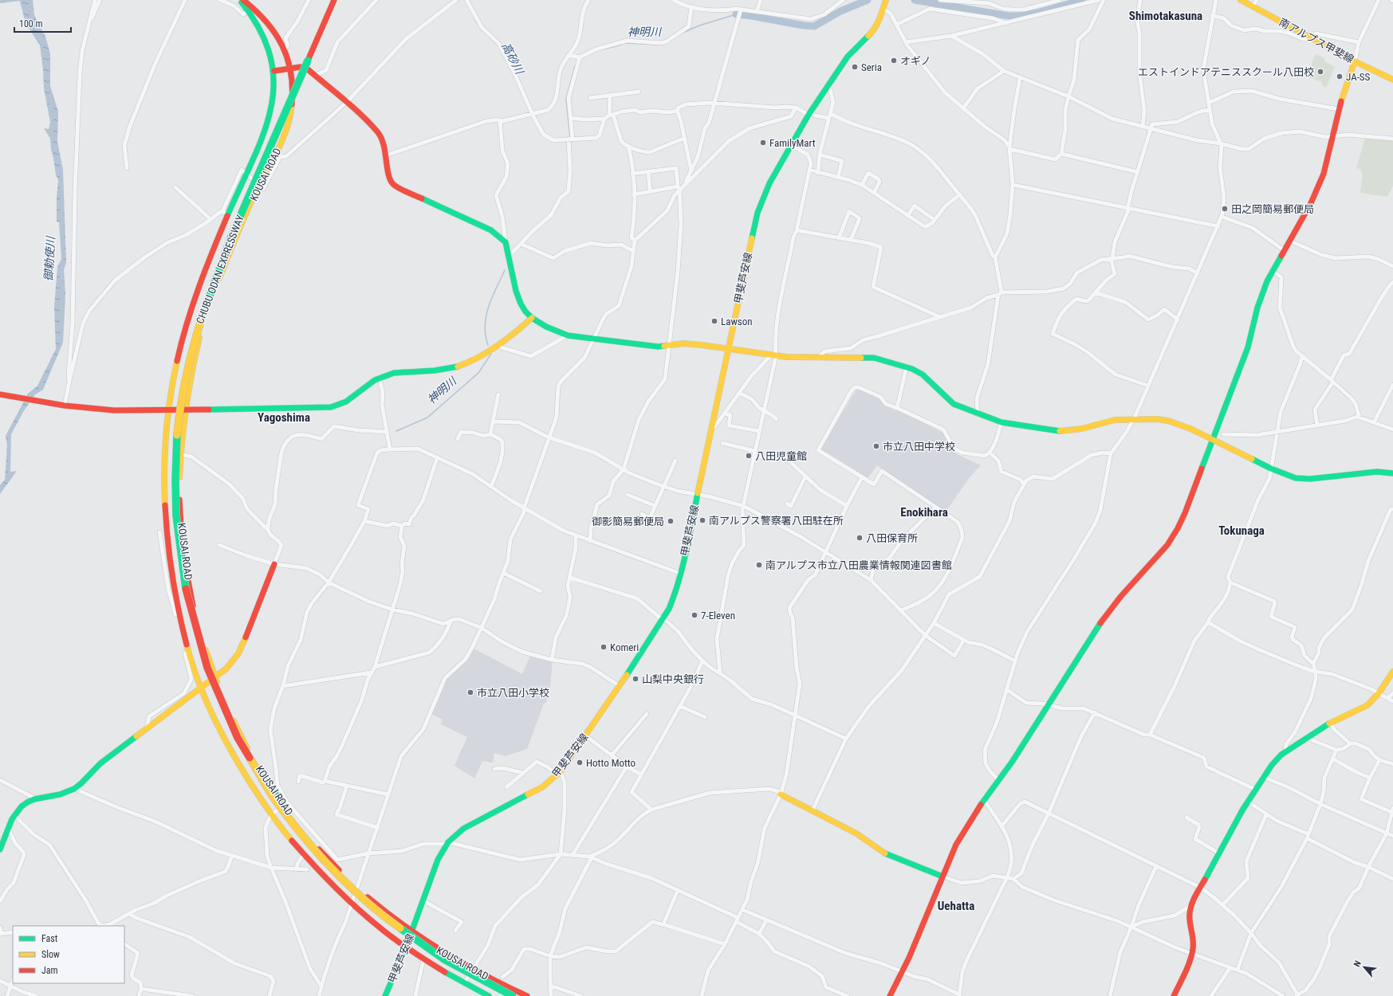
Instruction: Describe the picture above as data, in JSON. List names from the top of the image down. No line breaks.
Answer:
{"streets":{"main road":["南アルプス甲斐線","KOUSAI ROAD","CHUBU ODAN EXPRESSWAY","甲斐芦安線"]},"crossings":[["KOUSAI ROAD","甲斐芦安線"]],"districts":["Shimotakasuna","Yagoshima","Enokihara","Tokunaga","Uehatta"],"water":["神明川","高砂川","御勅使川"],"places":["オギノ","Seria","エストインドアテニススクール八田校","JA-SS","FamilyMart","田之岡簡易郵便局","Lawson","市立八田中学校","八田児童館","南アルプス警察署八田駐在所","御影簡易郵便局","八田保育所","南アルプス市立八田農業情報関連図書館","7-Eleven","Komeri","山梨中央銀行","市立八田小学校","Hotto Motto"],"legend":["Fast","Slow","Jam"],"scale_bar":"100 m","north":"top left"}
